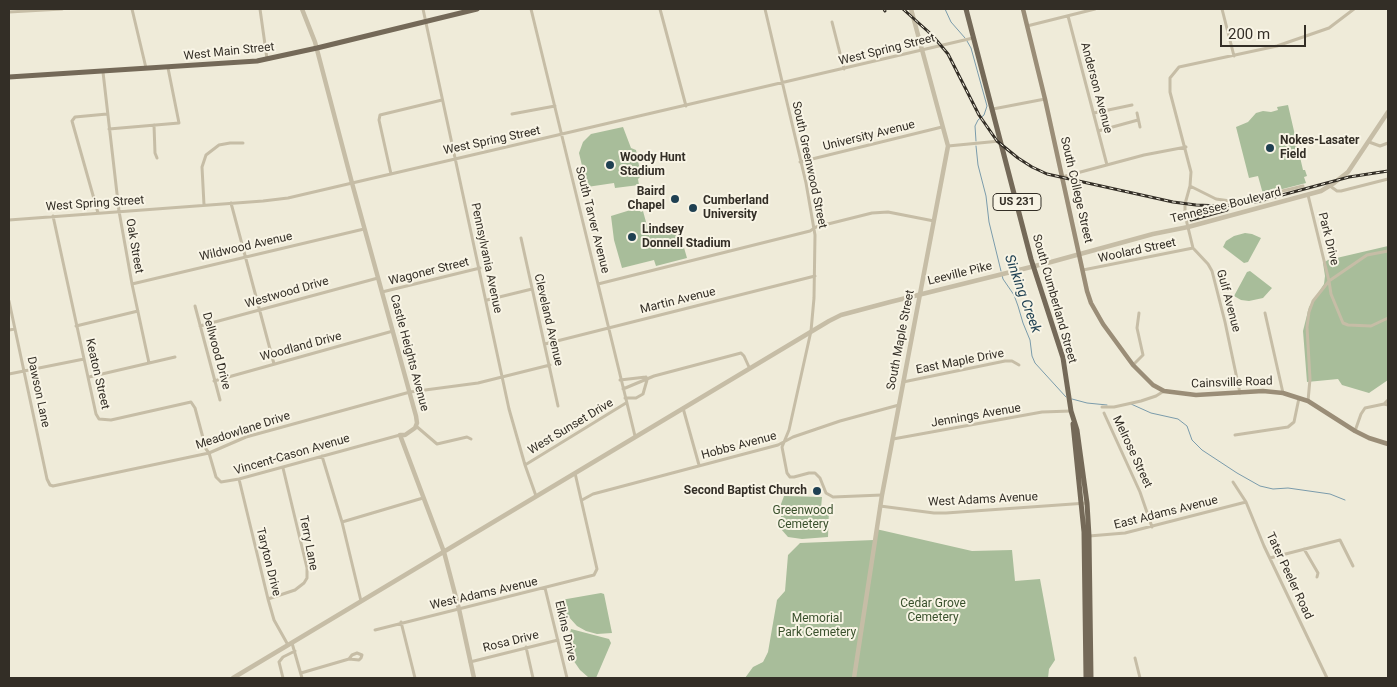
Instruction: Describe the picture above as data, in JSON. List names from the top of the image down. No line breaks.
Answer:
{"streets":{"main road":["West Main Street","South College Street","US 231","South Cumberland Street","Cainsville Road"],"street":["West Spring Street","Anderson Avenue","University Avenue","South Greenwood Street","Tennessee Boulevard","South Tarver Avenue","Park Drive","Oak Street","Wildwood Avenue","Woolard Street","Pennsylvania Avenue","Wagoner Street","Leeville Pike","Westwood Drive","Martin Avenue","Gulf Avenue","Cleveland Avenue","South Maple Street","Woodland Drive","Dellwood Drive","Castle Heights Avenue","East Maple Drive","Keaton Street","Dawson Lane","Jennings Avenue","West Sunset Drive","Meadowlane Drive","Hobbs Avenue","Melrose Street","Vincent-Cason Avenue","West Adams Avenue","East Adams Avenue","Terry Lane","Taryton Drive","Tater Peeler Road","Elkins Drive","Rosa Drive"]},"crossings":[["West Spring Street","South Greenwood Street"],["West Spring Street","South Tarver Avenue"],["West Spring Street","Oak Street"],["West Spring Street","Pennsylvania Avenue"],["West Spring Street","South Cumberland Street"],["West Spring Street","South Maple Street"],["West Spring Street","Castle Heights Avenue"],["West Spring Street","Keaton Street"],["West Main Street","Oak Street"],["West Main Street","Pennsylvania Avenue"],["West Main Street","Castle Heights Avenue"],["University Avenue","South Greenwood Street"],["University Avenue","South Maple Street"],["South Greenwood Street","Leeville Pike"],["South Greenwood Street","Martin Avenue"],["South Greenwood Street","Hobbs Avenue"],["South College Street","Tennessee Boulevard"],["South College Street","Woolard Street"],["South College Street","Cainsville Road"],["Tennessee Boulevard","Park Drive"],["Tennessee Boulevard","Leeville Pike"],["Tennessee Boulevard","South Cumberland Street"],["Tennessee Boulevard","Gulf Avenue"],["South Tarver Avenue","Leeville Pike"],["South Tarver Avenue","Martin Avenue"],["South Tarver Avenue","West Sunset Drive"],["Park Drive","Cainsville Road"],["Oak Street","Wildwood Avenue"],["Wildwood Avenue","Castle Heights Avenue"],["Woolard Street","Gulf Avenue"],["Pennsylvania Avenue","Wagoner Street"],["Pennsylvania Avenue","Leeville Pike"],["Pennsylvania Avenue","West Sunset Drive"],["Wagoner Street","Castle Heights Avenue"],["Leeville Pike","South Cumberland Street"],["Leeville Pike","South Maple Street"],["Leeville Pike","Taryton Drive"],["Westwood Drive","Dellwood Drive"],["Westwood Drive","Castle Heights Avenue"],["South Cumberland Street","Jennings Avenue"],["South Cumberland Street","West Adams Avenue"],["South Cumberland Street","East Adams Avenue"],["Martin Avenue","Cleveland Avenue"],["Gulf Avenue","Cainsville Road"],["South Maple Street","East Maple Drive"],["South Maple Street","Jennings Avenue"],["South Maple Street","Hobbs Avenue"],["South Maple Street","West Adams Avenue"],["Woodland Drive","Dellwood Drive"],["Woodland Drive","Castle Heights Avenue"],["Castle Heights Avenue","Meadowlane Drive"],["Castle Heights Avenue","Vincent-Cason Avenue"],["Keaton Street","Meadowlane Drive"],["Keaton Street","Vincent-Cason Avenue"],["Dawson Lane","Meadowlane Drive"],["Meadowlane Drive","Vincent-Cason Avenue"],["Hobbs Avenue","West Adams Avenue"],["Melrose Street","East Adams Avenue"],["Vincent-Cason Avenue","Terry Lane"],["Vincent-Cason Avenue","Taryton Drive"],["West Adams Avenue","Elkins Drive"],["East Adams Avenue","Tater Peeler Road"],["Terry Lane","Taryton Drive"],["Elkins Drive","Rosa Drive"]],"water":["Sinking Creek"],"parks":["Greenwood Cemetery","Cedar Grove Cemetery","Memorial Park Cemetery"],"places":["Nokes-Lasater Field","Woody Hunt Stadium","Baird Chapel","Cumberland University","Lindsey Donnell Stadium","Second Baptist Church"],"scale_bar":"200 m"}
